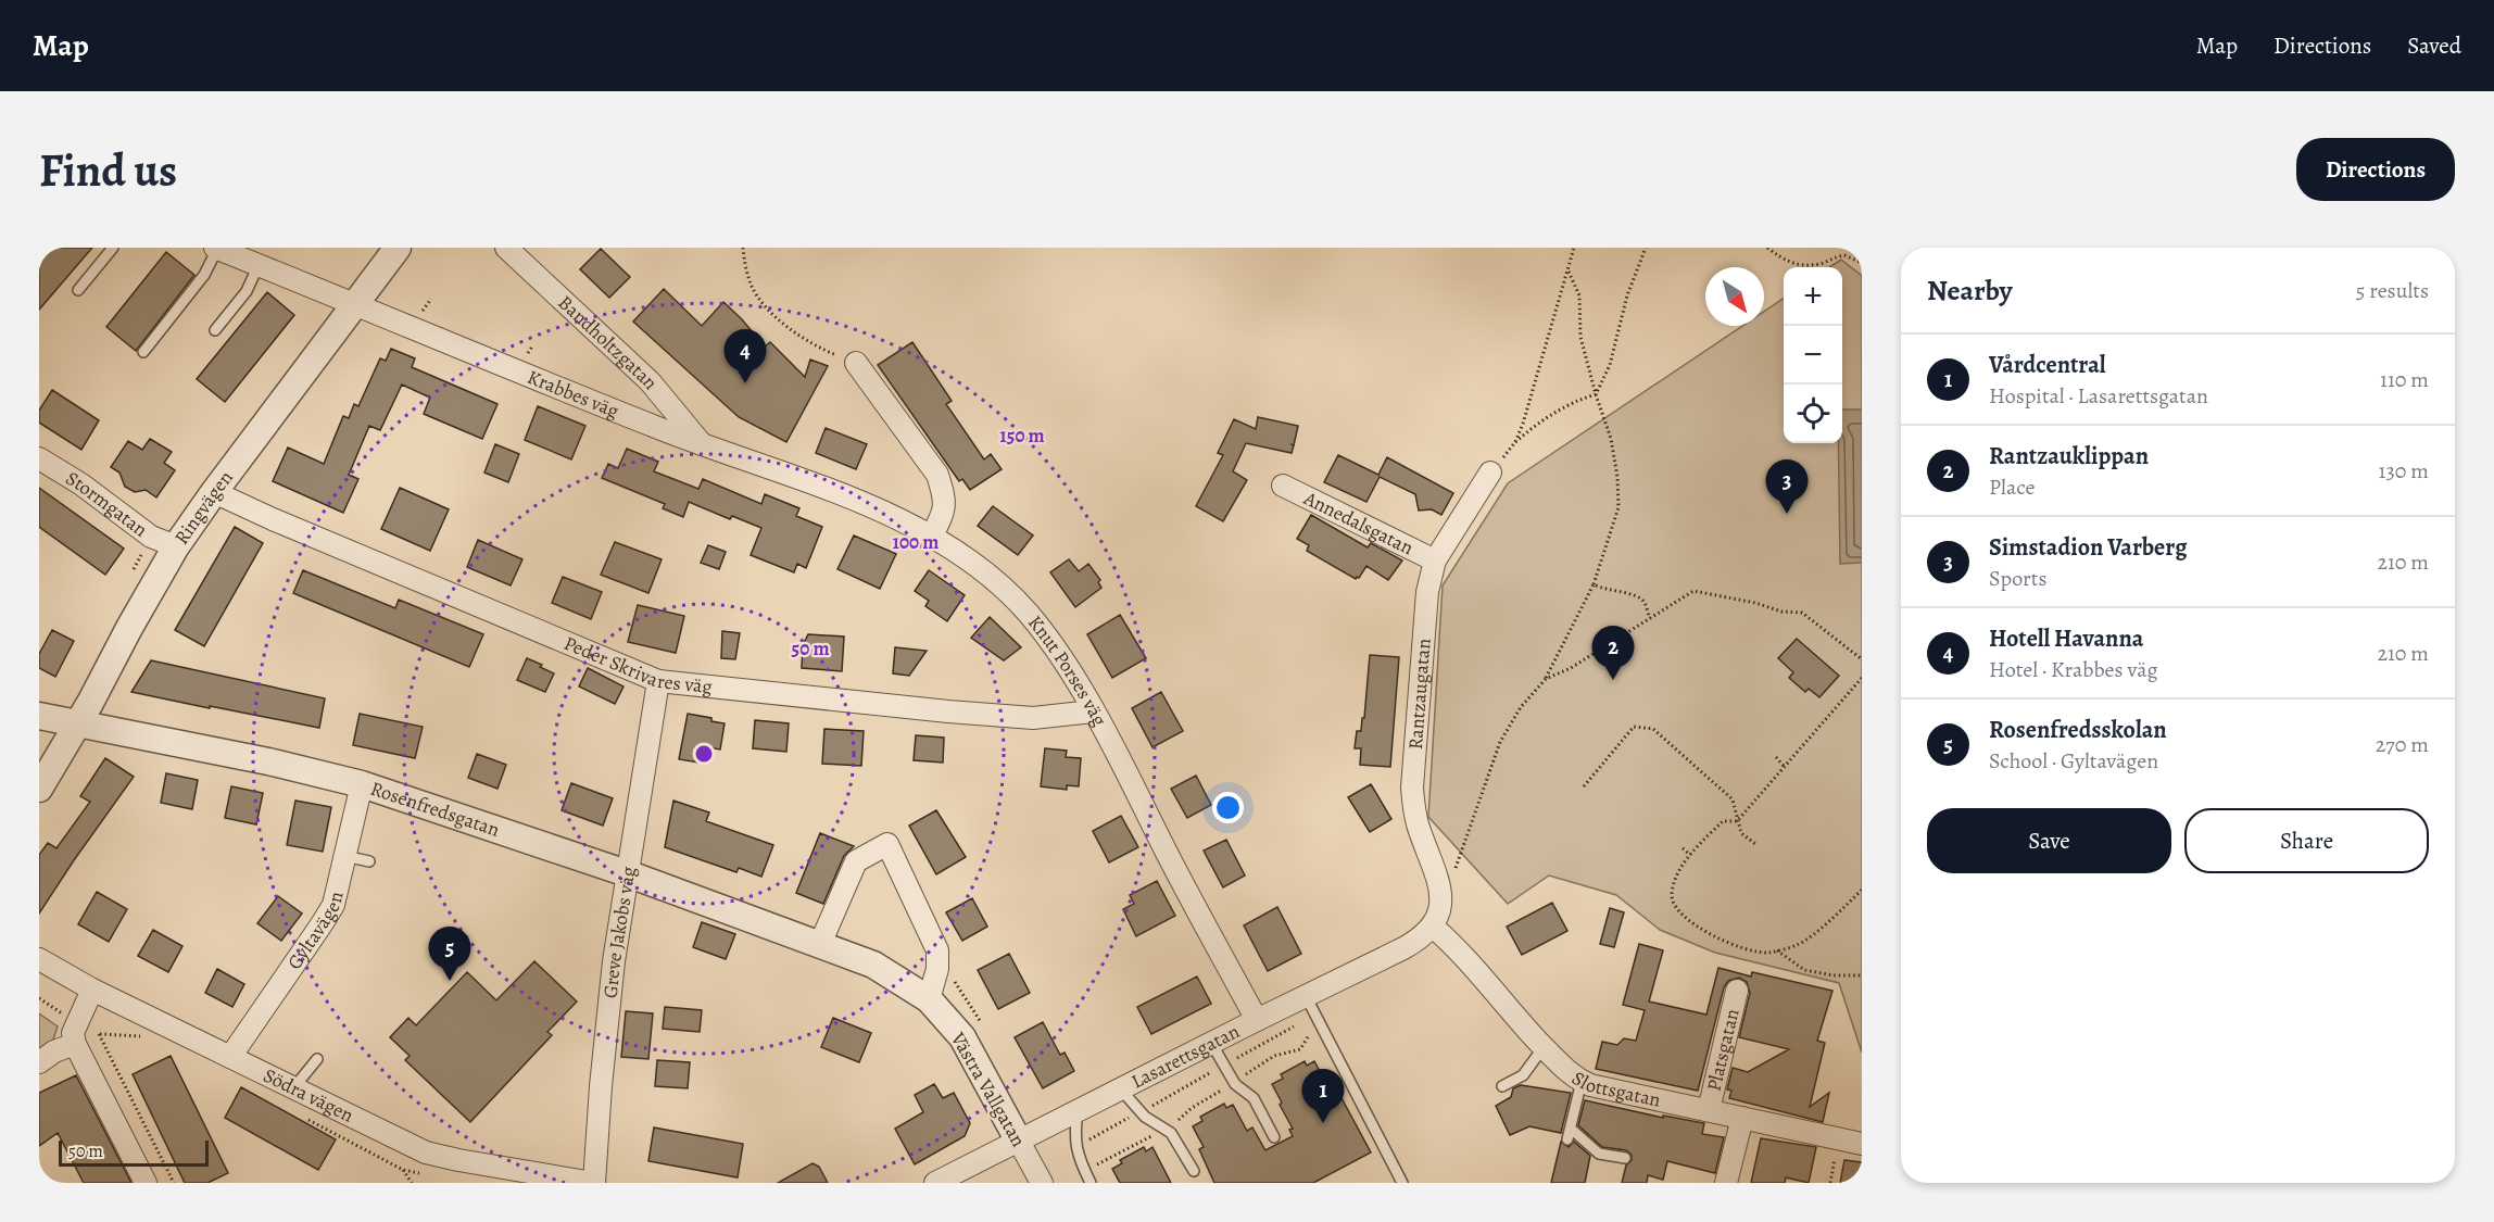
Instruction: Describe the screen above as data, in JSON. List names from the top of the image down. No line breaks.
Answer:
{"streets":{"street":["Bandholtzgatan","Krabbes väg","Stormgatan","Ringvägen","Annedalsgatan","Peder Skrivares väg","Knut Porses väg","Rantzaugatan","Rosenfredsgatan","Gyltavägen","Greve Jakobs väg","Platsgatan","Lasarettsgatan","Slottsgatan","Västra Vallgatan","Södra vägen"]},"crossings":[["Bandholtzgatan","Krabbes väg"],["Krabbes väg","Ringvägen"],["Krabbes väg","Knut Porses väg"],["Stormgatan","Ringvägen"],["Ringvägen","Peder Skrivares väg"],["Ringvägen","Rosenfredsgatan"],["Annedalsgatan","Rantzaugatan"],["Peder Skrivares väg","Knut Porses väg"],["Peder Skrivares väg","Greve Jakobs väg"],["Knut Porses väg","Lasarettsgatan"],["Rantzaugatan","Lasarettsgatan"],["Rantzaugatan","Slottsgatan"],["Rosenfredsgatan","Gyltavägen"],["Rosenfredsgatan","Greve Jakobs väg"],["Rosenfredsgatan","Västra Vallgatan"],["Gyltavägen","Södra vägen"],["Greve Jakobs väg","Södra vägen"],["Platsgatan","Slottsgatan"],["Lasarettsgatan","Slottsgatan"],["Lasarettsgatan","Västra Vallgatan"]],"scale_bar":"50 m","north":"bottom right","page":{"header":"Map","nav":["Map","Directions","Saved"],"buttons":["Directions",["Save","Share"]],"title":"Find us","heading":["Nearby","5 results"],"map_buttons":["+","−"],"pins":["4","3","2","5","1"],"list":[{"mark":"1","name":"Vårdcentral","note":"Hospital · Lasarettsgatan","value":"110 m"},{"mark":"2","name":"Rantzauklippan","note":"Place","value":"130 m"},{"mark":"3","name":"Simstadion Varberg","note":"Sports","value":"210 m"},{"mark":"4","name":"Hotell Havanna","note":"Hotel · Krabbes väg","value":"210 m"},{"mark":"5","name":"Rosenfredsskolan","note":"School · Gyltavägen","value":"270 m"}],"scale":"50 m"},"rings":["150 m","100 m","50 m"]}
